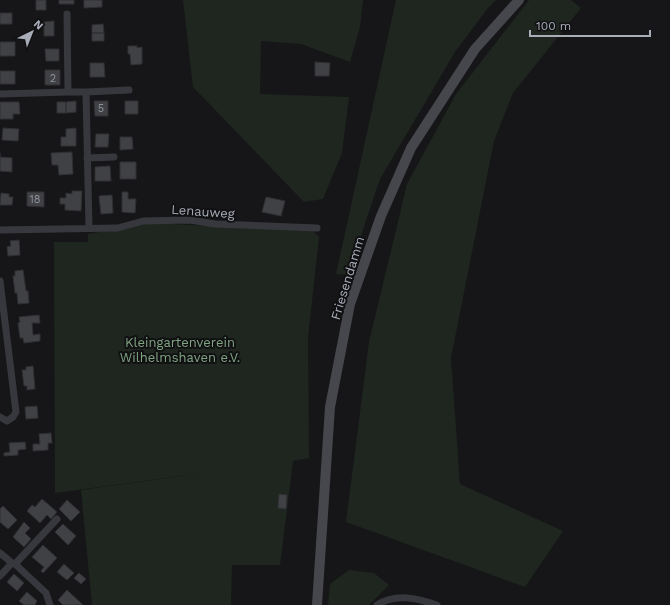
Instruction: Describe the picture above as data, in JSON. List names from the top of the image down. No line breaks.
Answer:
{"streets":{"main road":["Friesendamm"],"street":["Lenauweg"]},"parks":["Kleingartenverein Wilhelmshaven e.V."],"house_numbers":["2","5","18"],"scale_bar":"100 m","north":"top right"}
